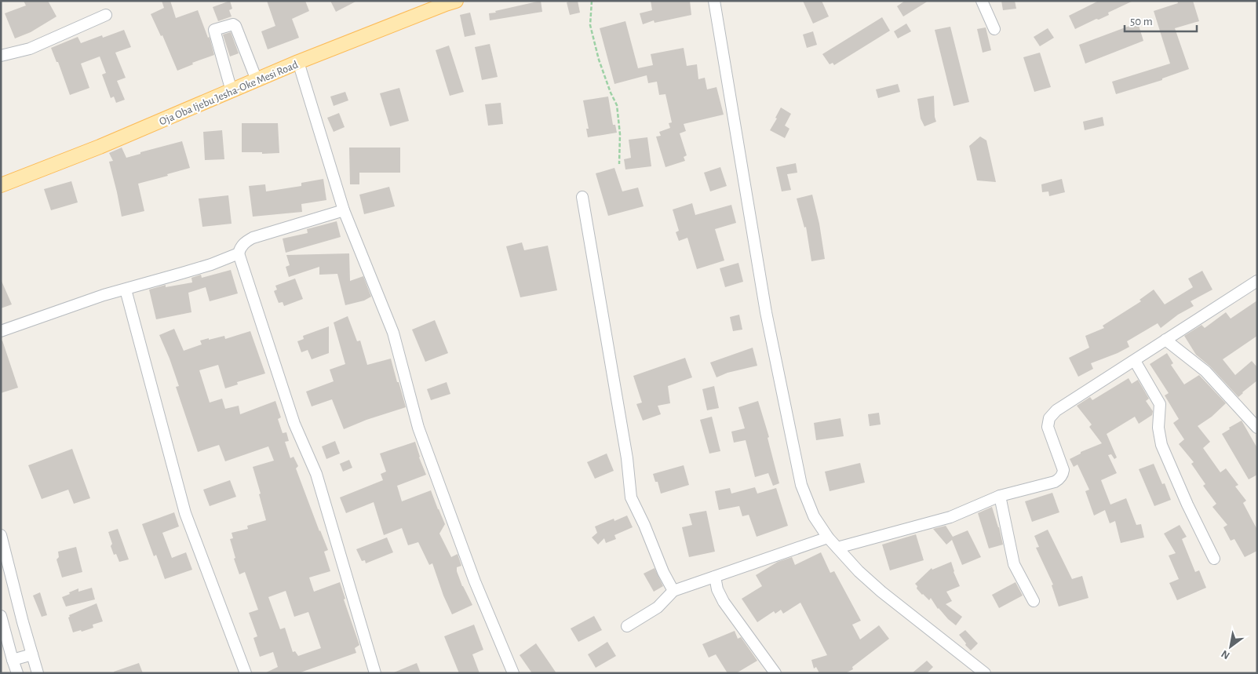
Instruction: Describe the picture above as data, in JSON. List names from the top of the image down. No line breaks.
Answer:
{"streets":{"main road":["Oja Oba Ijebu Jesha-Oke Mesi Road"]},"scale_bar":"50 m","north":"bottom left"}
